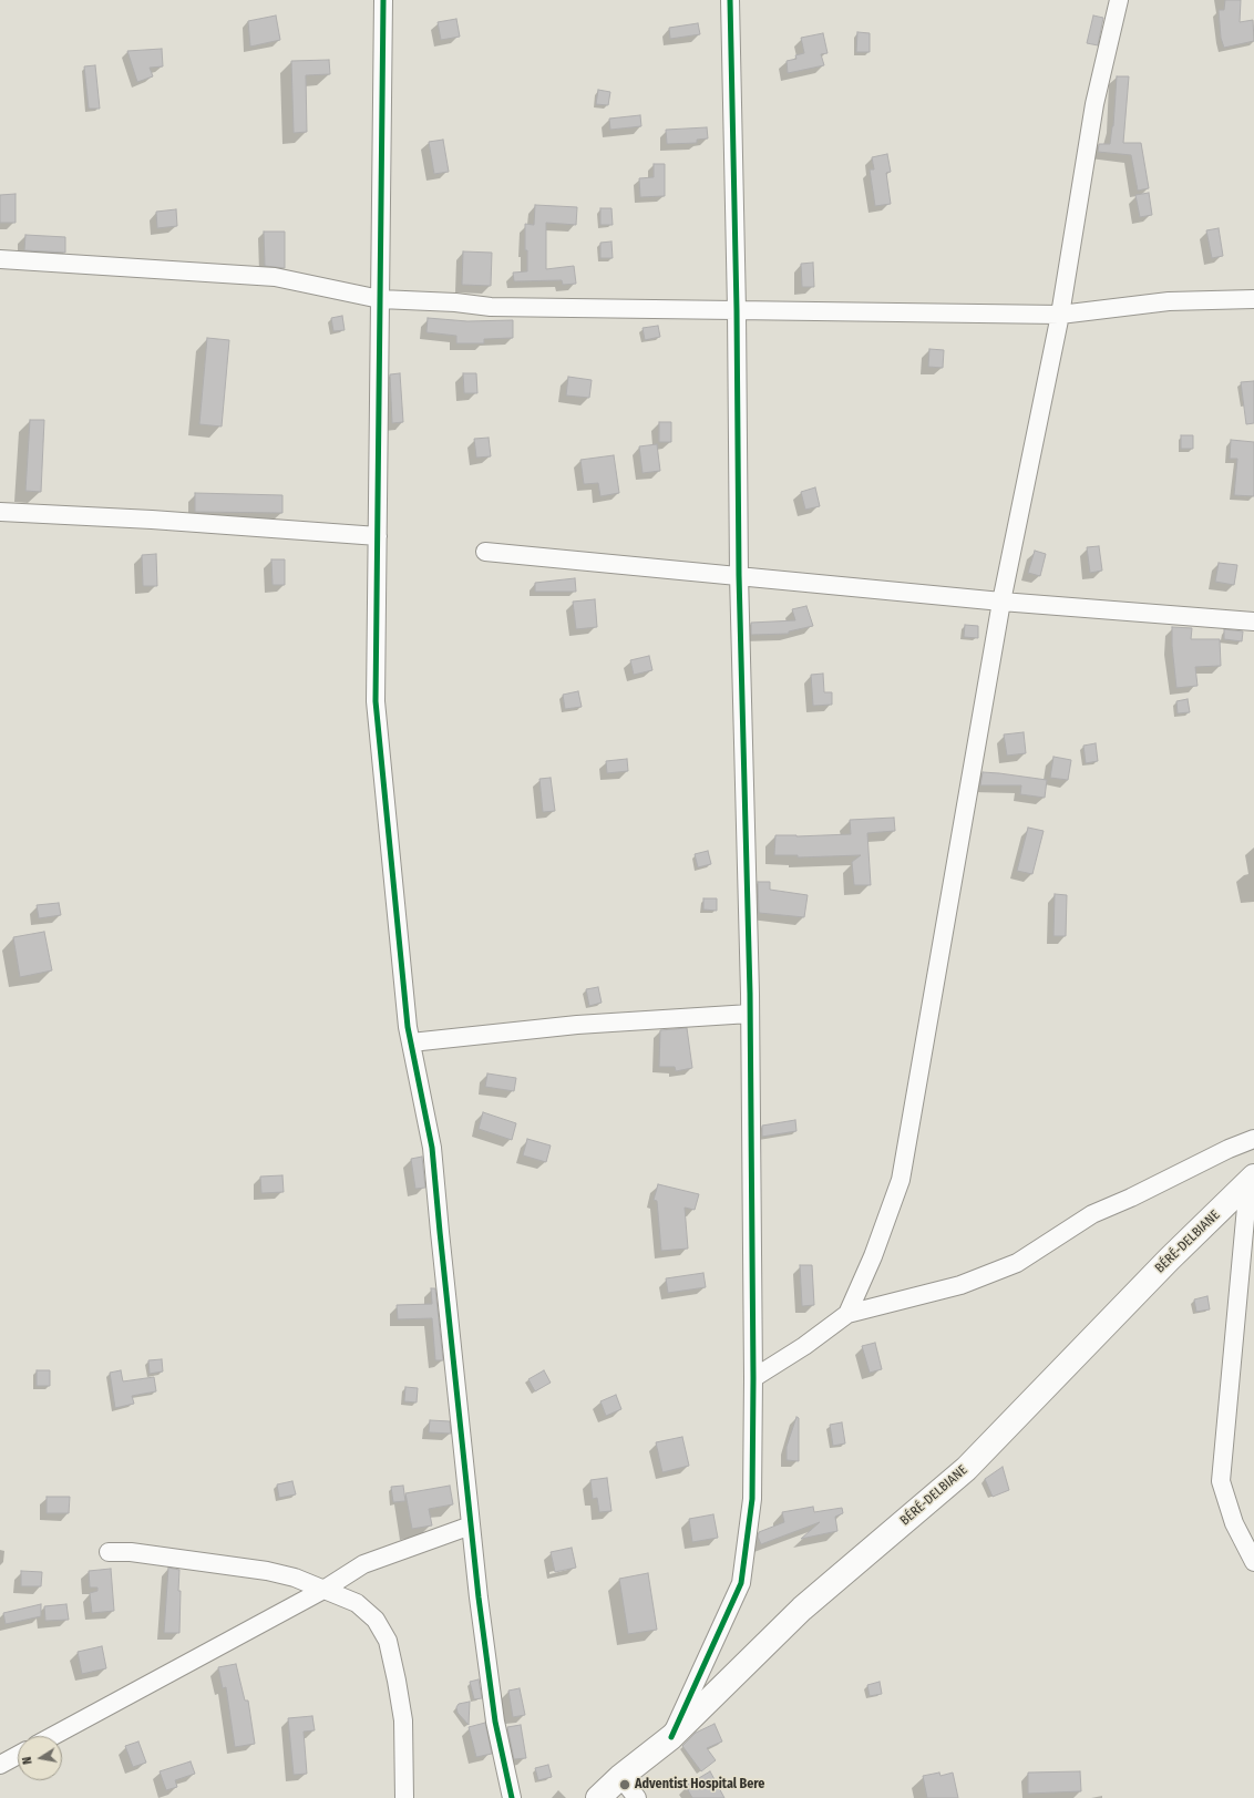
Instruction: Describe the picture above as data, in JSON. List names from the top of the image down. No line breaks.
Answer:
{"streets":{"street":["BÉRÉ-DELBIANE"]},"places":["Adventist Hospital Bere"],"north":"left"}
